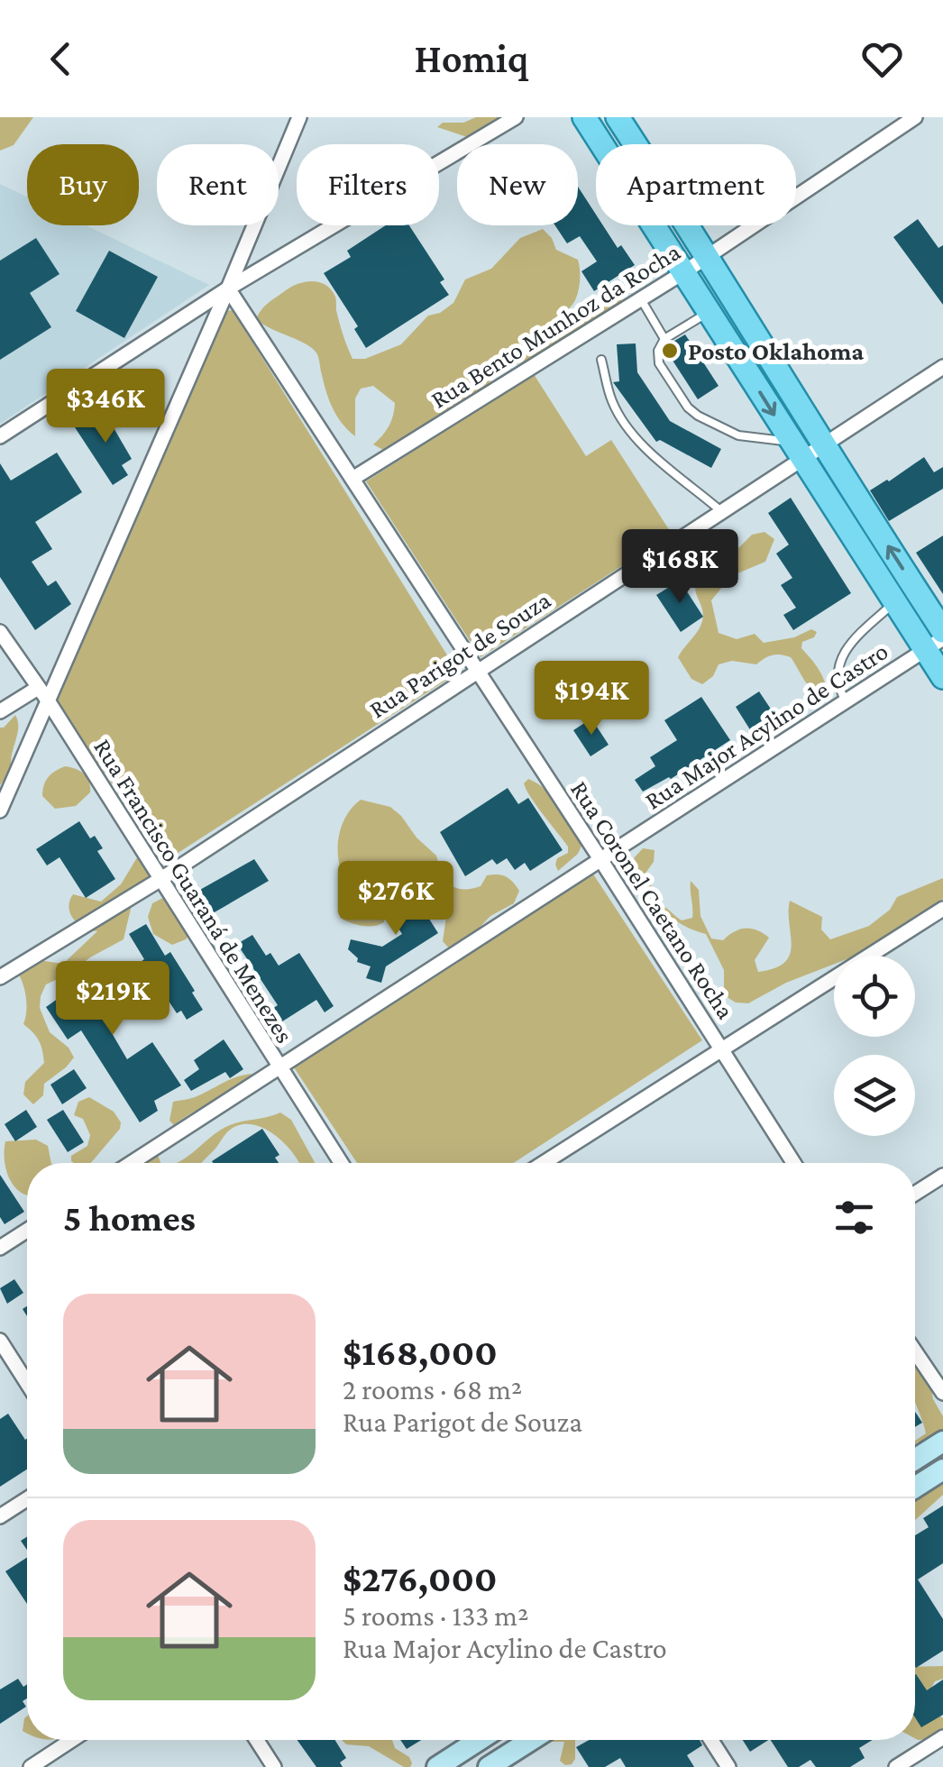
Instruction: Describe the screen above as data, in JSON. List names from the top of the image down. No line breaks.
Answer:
{"streets":{"street":["Rua Bento Munhoz da Rocha","Rua Parigot de Souza","Rua Major Acylino de Castro","Rua Francisco Guaraná de Menezes","Rua Coronel Caetano Rocha"]},"crossings":[["Rua Bento Munhoz da Rocha","Rua Coronel Caetano Rocha"],["Rua Parigot de Souza","Rua Francisco Guaraná de Menezes"],["Rua Parigot de Souza","Rua Coronel Caetano Rocha"],["Rua Major Acylino de Castro","Rua Francisco Guaraná de Menezes"],["Rua Major Acylino de Castro","Rua Coronel Caetano Rocha"]],"places":["Posto Oklahoma"],"page":{"header":"Homiq","chip":["Buy","Rent","Filters","New","Apartment"],"price":["$346K","$168K","$194K","$276K","$219K"],"heading":"5 homes","list":[{"name":"$168,000","note":"2 rooms · 68 m² · Rua Parigot de Souza"},{"name":"$276,000","note":"5 rooms · 133 m² · Rua Major Acylino de Castro"}]}}
